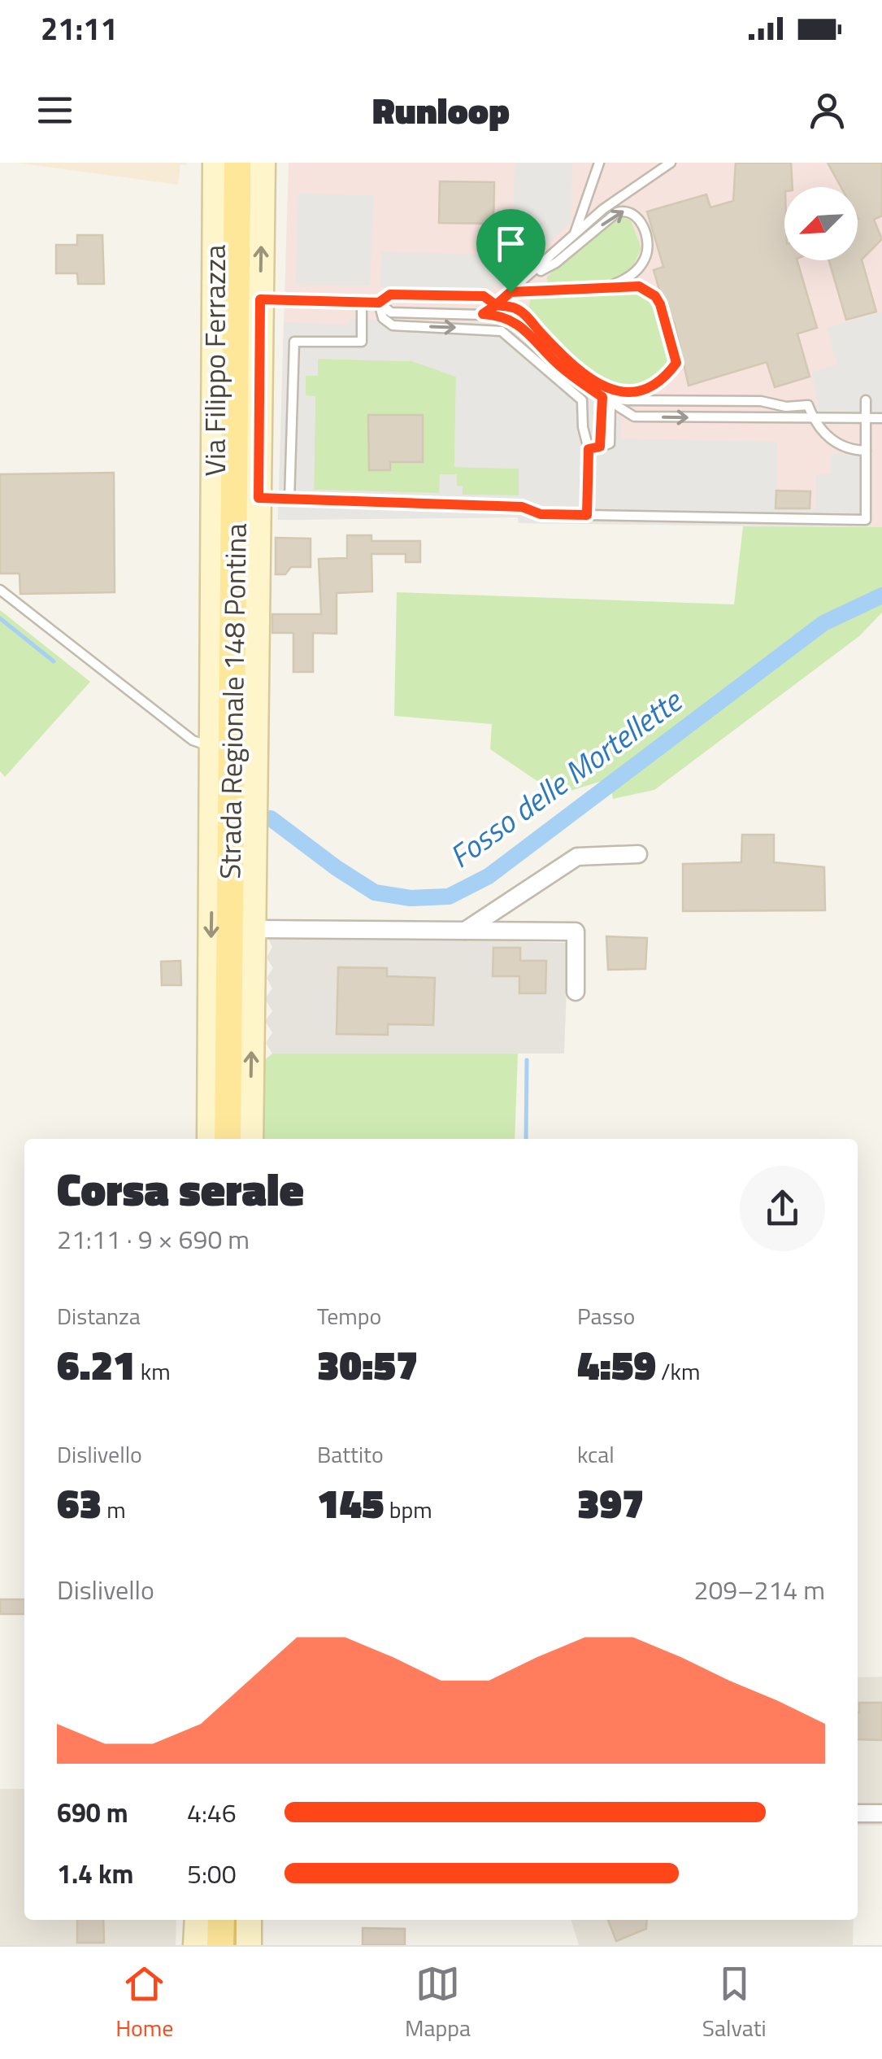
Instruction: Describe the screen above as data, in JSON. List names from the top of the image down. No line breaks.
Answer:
{"streets":{"main road":["Strada Regionale 148 Pontina"],"street":["Via Filippo Ferrazza"]},"water":["Fosso delle Mortellette"],"north":"bottom left","page":{"status":"21:11","header":"Runloop","heading":["Corsa serale","21:11 · 9 × 690 m"],"stats":[["Distanza","6.21 km"],["Tempo","30:57"],["Passo","4:59 /km"],["Dislivello","63 m"],["Battito","145 bpm"],["kcal","397"]],"chart":["Dislivello","209–214 m"],"list":[{"name":"690 m","note":"4:46"},{"name":"1.4 km","note":"5:00"}],"tabs":["Home","Mappa","Salvati"]}}
